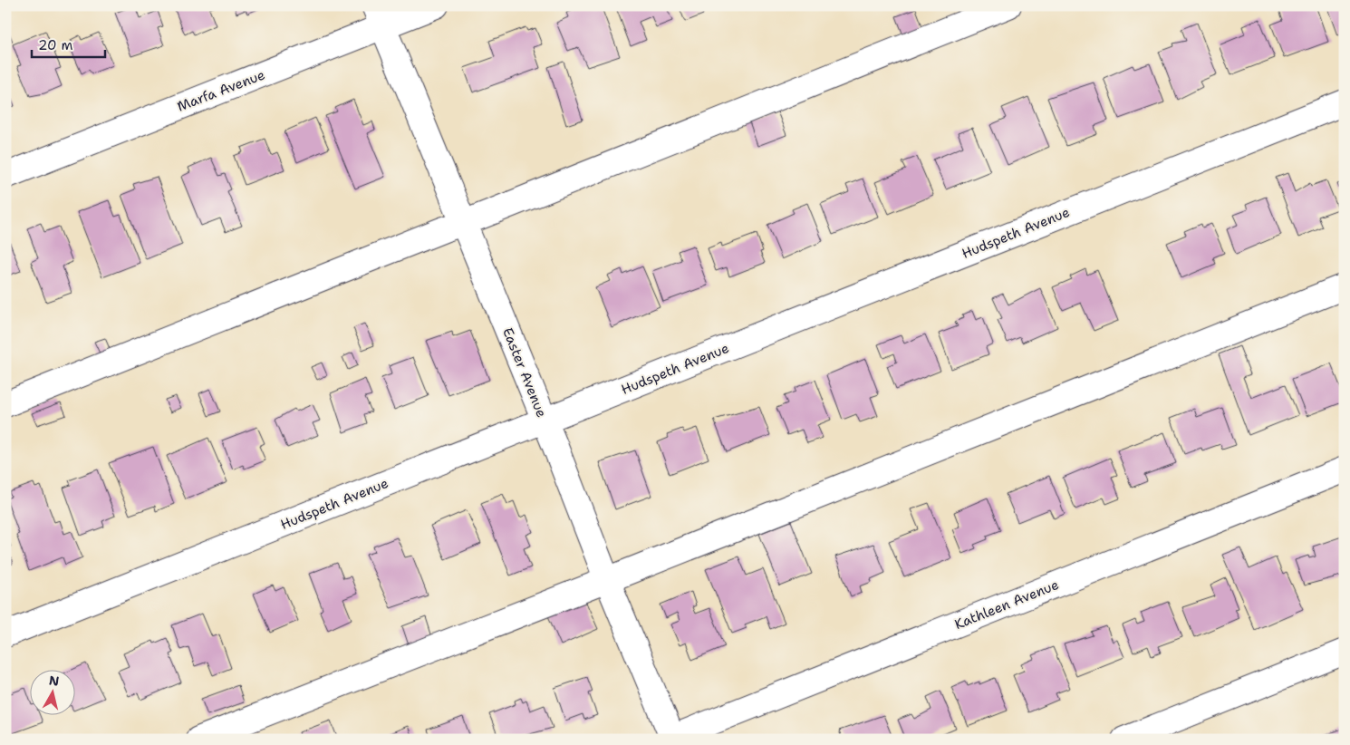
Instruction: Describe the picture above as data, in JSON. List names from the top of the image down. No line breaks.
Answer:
{"streets":{"street":["Marfa Avenue","Hudspeth Avenue","Easter Avenue","Kathleen Avenue"]},"crossings":[["Marfa Avenue","Easter Avenue"],["Hudspeth Avenue","Easter Avenue"],["Easter Avenue","Kathleen Avenue"]],"scale_bar":"20 m","north":"top"}
